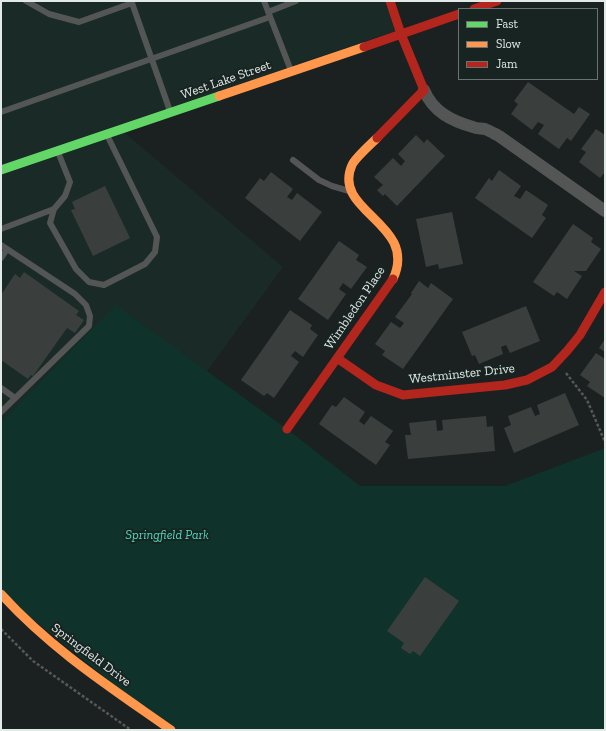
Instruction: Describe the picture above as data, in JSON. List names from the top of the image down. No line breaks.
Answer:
{"streets":{"street":["West Lake Street","Wimbledon Place","Westminster Drive","Springfield Drive"]},"crossings":[["Wimbledon Place","Westminster Drive"]],"parks":["Springfield Park"],"legend":["Fast","Slow","Jam"]}
